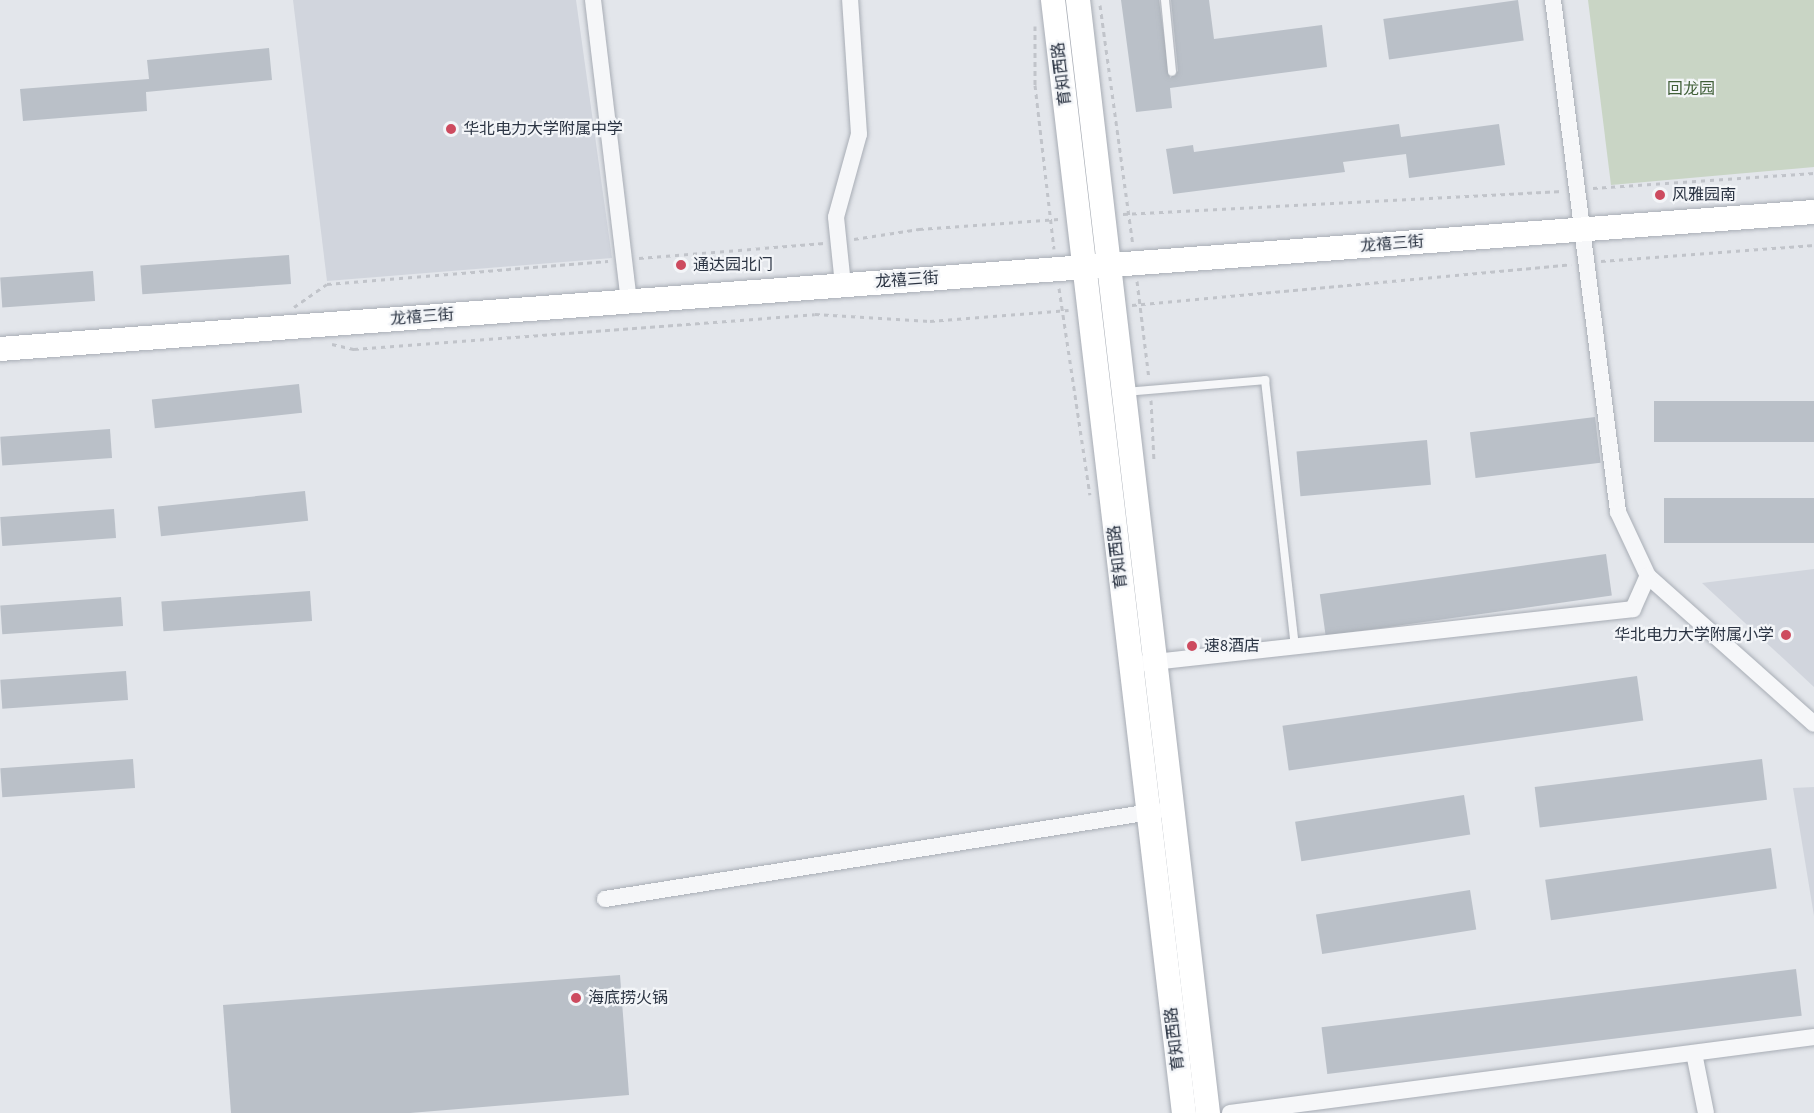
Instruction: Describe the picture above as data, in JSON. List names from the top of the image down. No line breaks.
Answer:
{"streets":{"street":["育知西路","龙禧三街"]},"crossings":[["育知西路","龙禧三街"]],"parks":["回龙园"],"places":["华北电力大学附属中学","风雅园南","通达园北门","华北电力大学附属小学","速8酒店","海底捞火锅"]}
